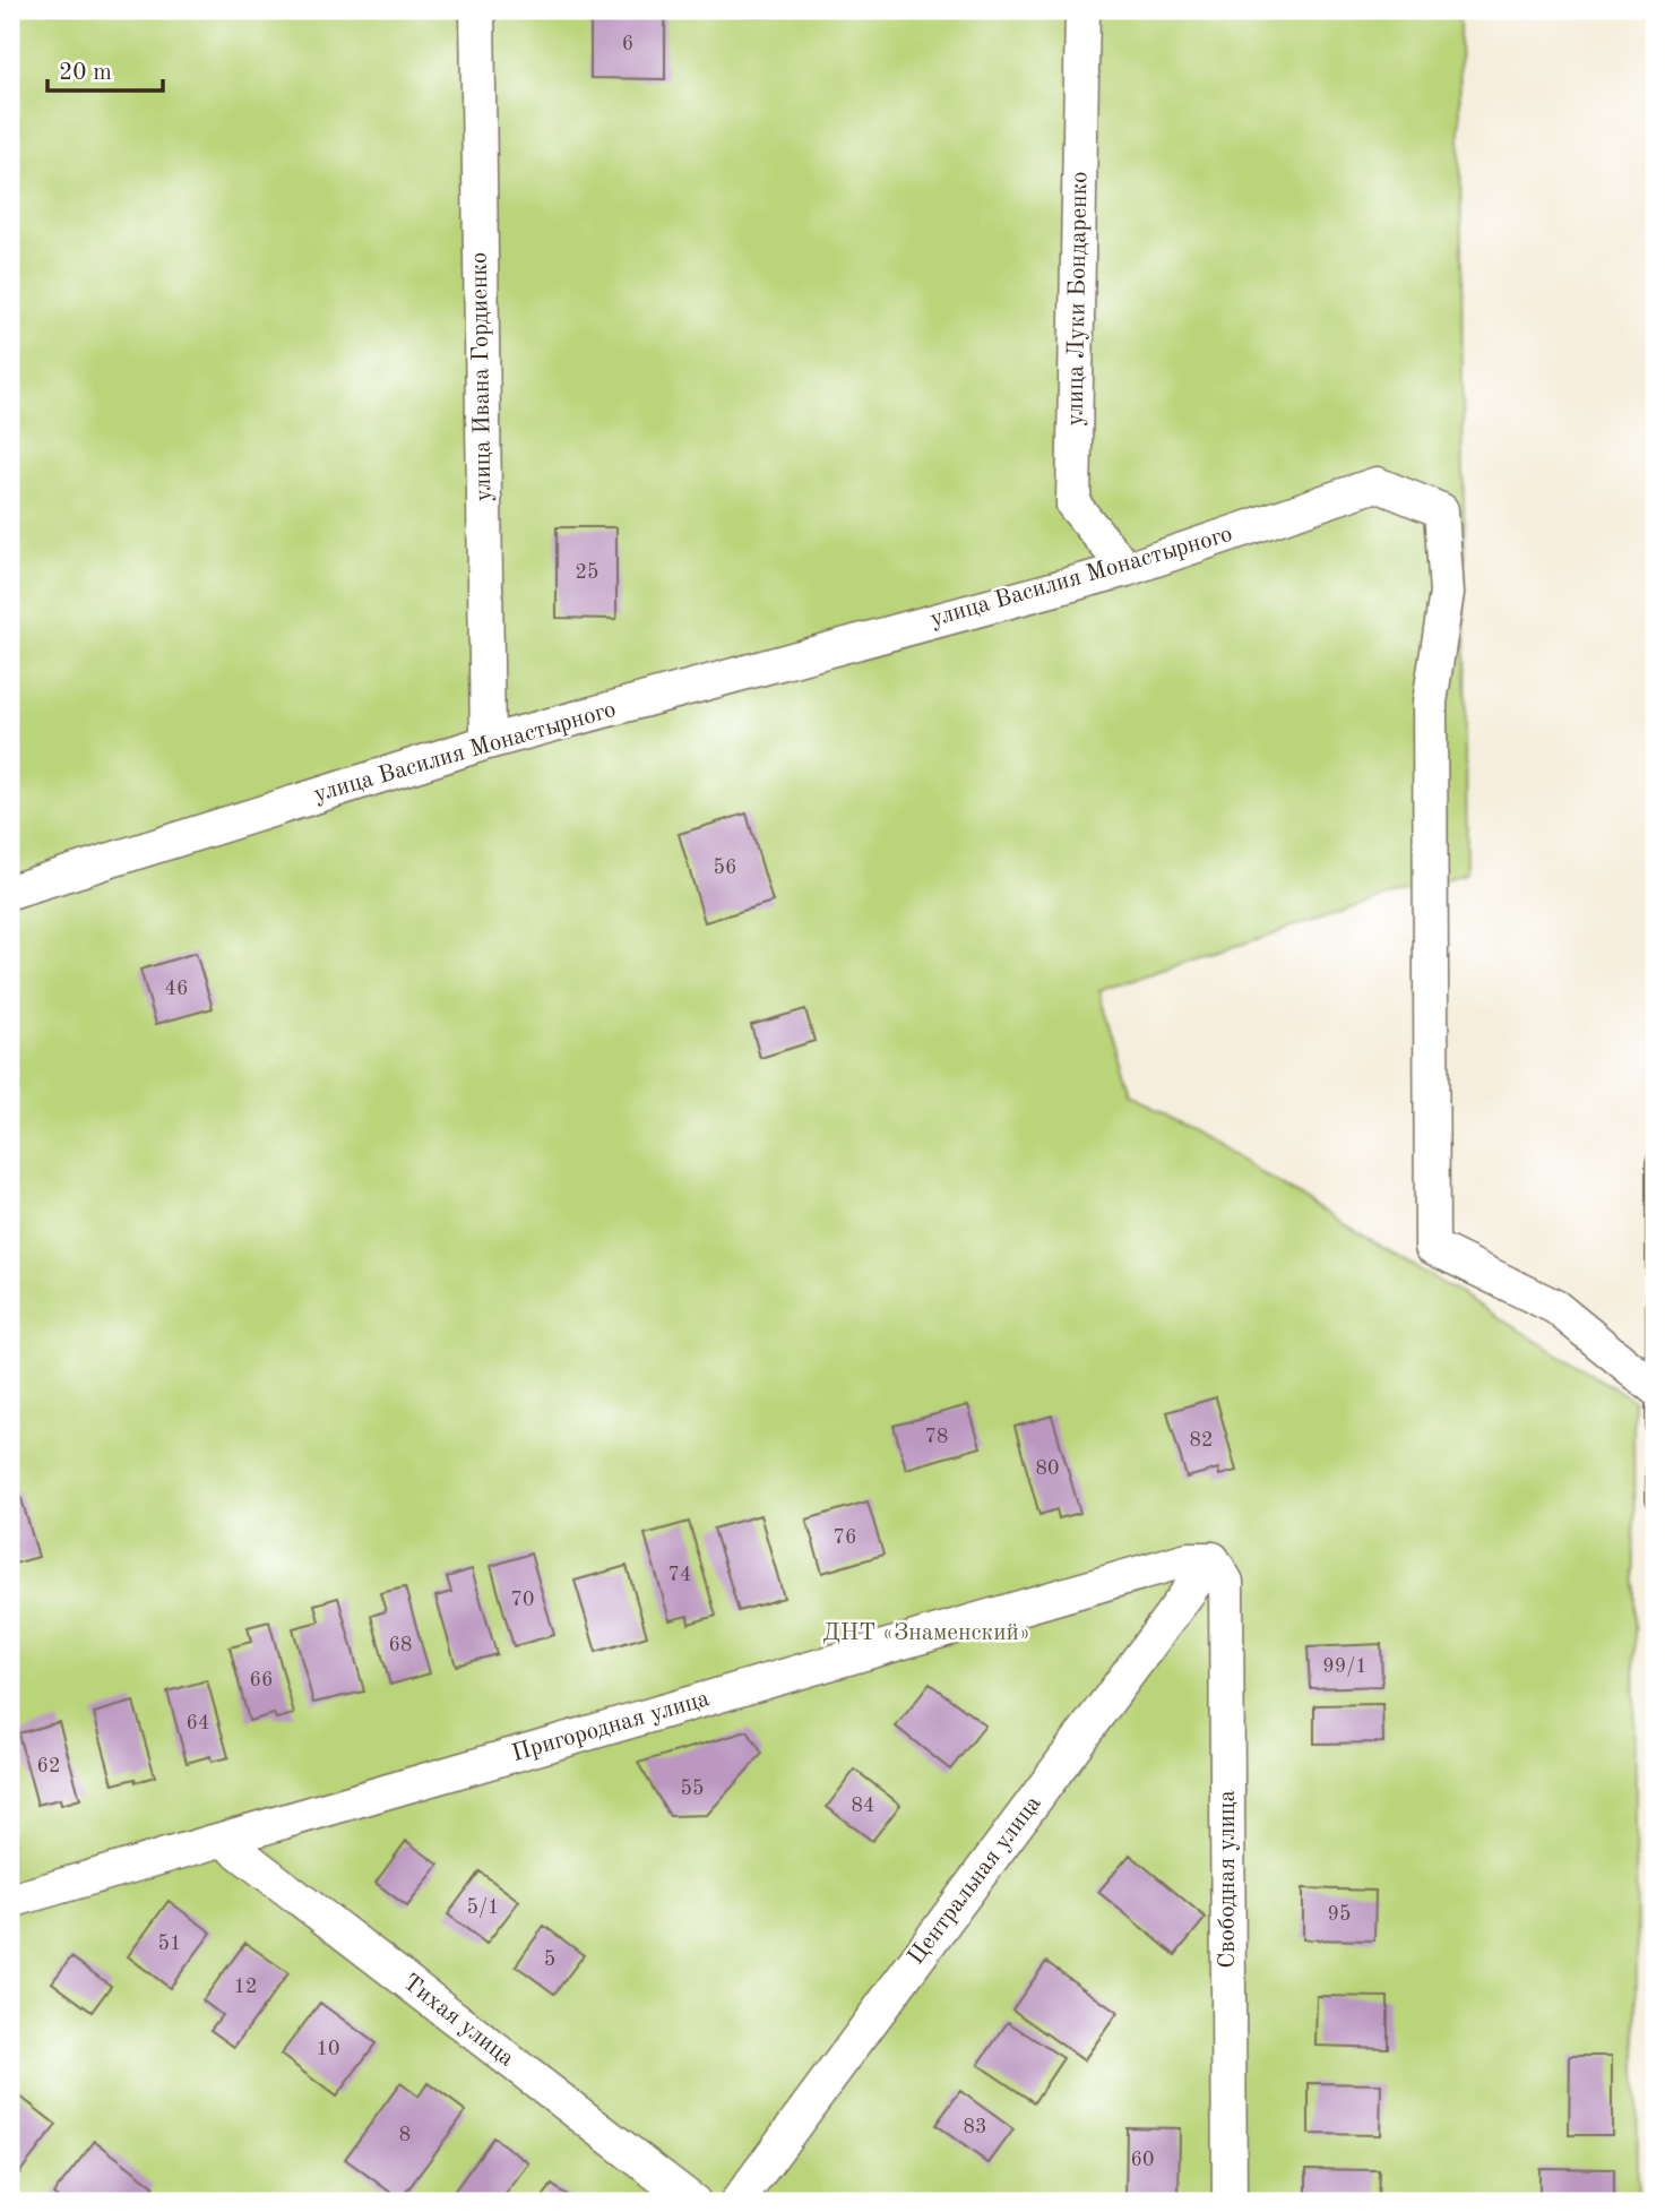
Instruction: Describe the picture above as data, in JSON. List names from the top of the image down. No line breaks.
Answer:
{"streets":{"street":["улица Луки Бондаренко","улица Ивана Гордиенко","улица Василия Монастырного","Пригородная улица","Свободная улица","Центральная улица","Тихая улица"]},"crossings":[["улица Луки Бондаренко","улица Василия Монастырного"],["улица Ивана Гордиенко","улица Василия Монастырного"],["Пригородная улица","Свободная улица"],["Пригородная улица","Центральная улица"],["Пригородная улица","Тихая улица"],["Свободная улица","Центральная улица"]],"parks":["ДНТ «Знаменский»"],"house_numbers":["6","25","56","46","78","82","80","76","74","70","68","99/1","66","64","62","55","84","5/1","95","51","5","12","10","83","8","60"],"scale_bar":"20 m"}
